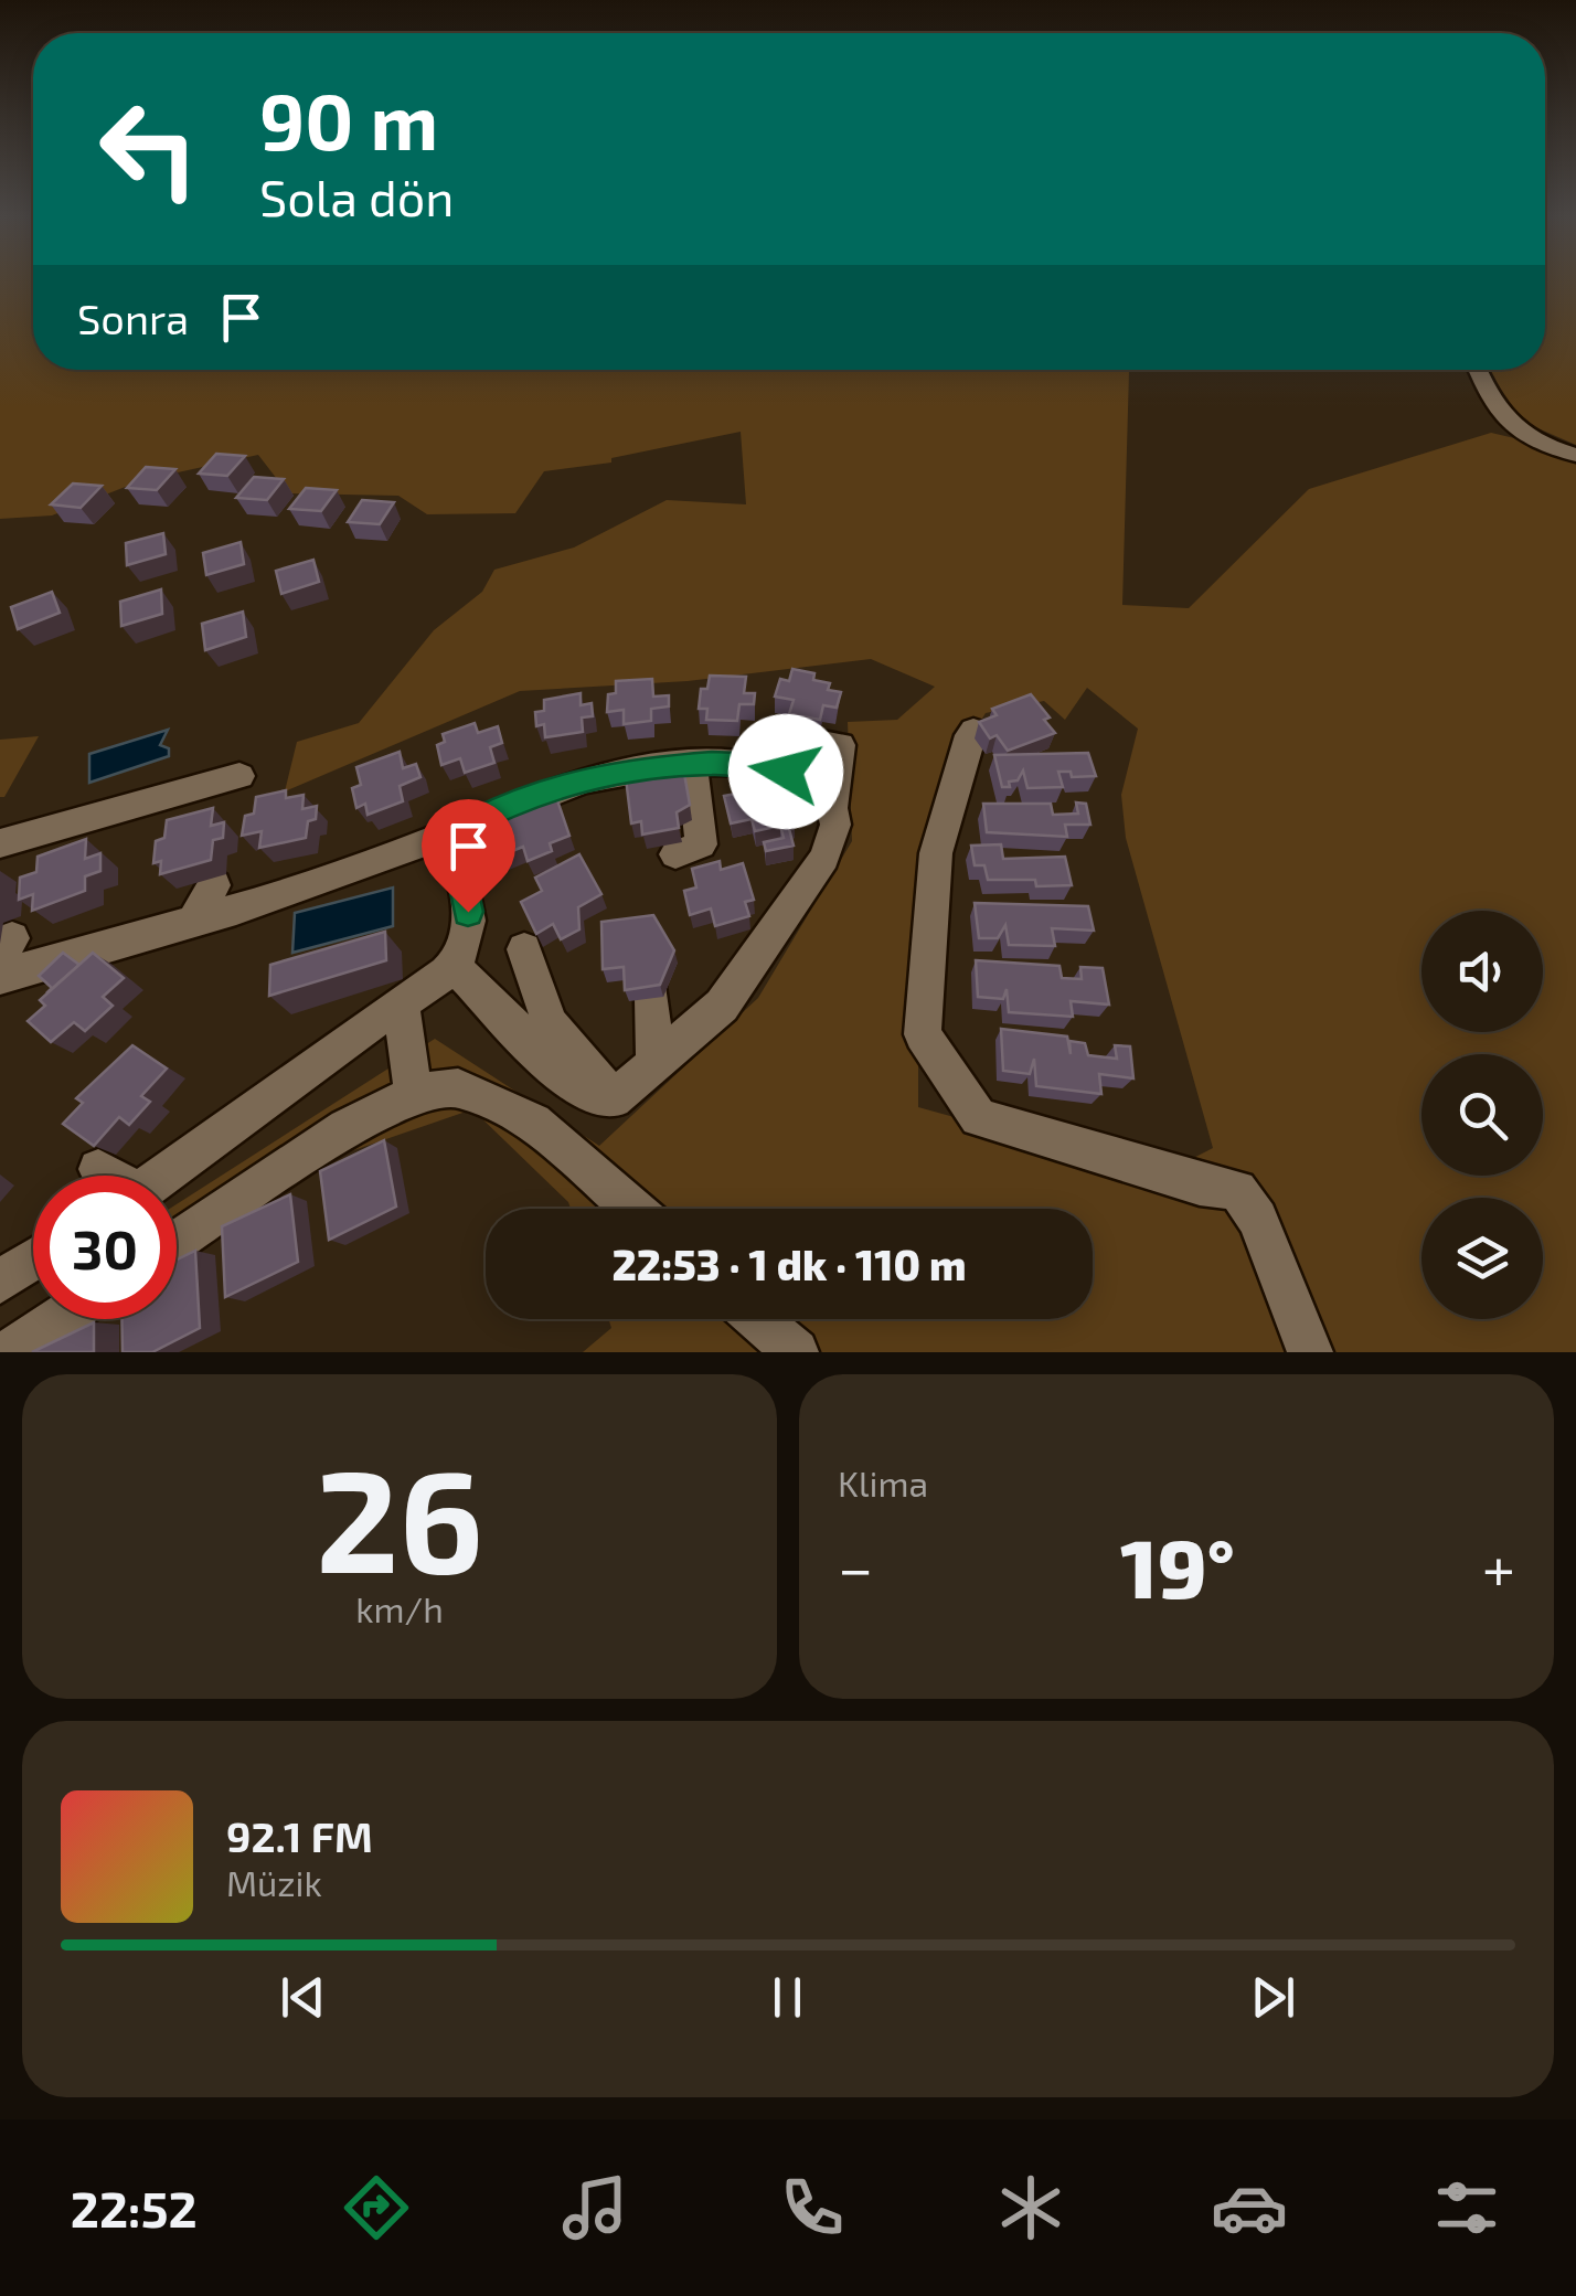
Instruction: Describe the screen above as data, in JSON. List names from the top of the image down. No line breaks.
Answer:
{"page":{"turn":["90 m","Sola dön"],"then":"Sonra","limit":"30","trip":"22:53 · 1 dk · 110 m","tile":[["26","km/h"],"Klima"],"heat":["−","19°","+"],"song":["92.1 FM","Müzik"],"tabs":"22:52"}}
